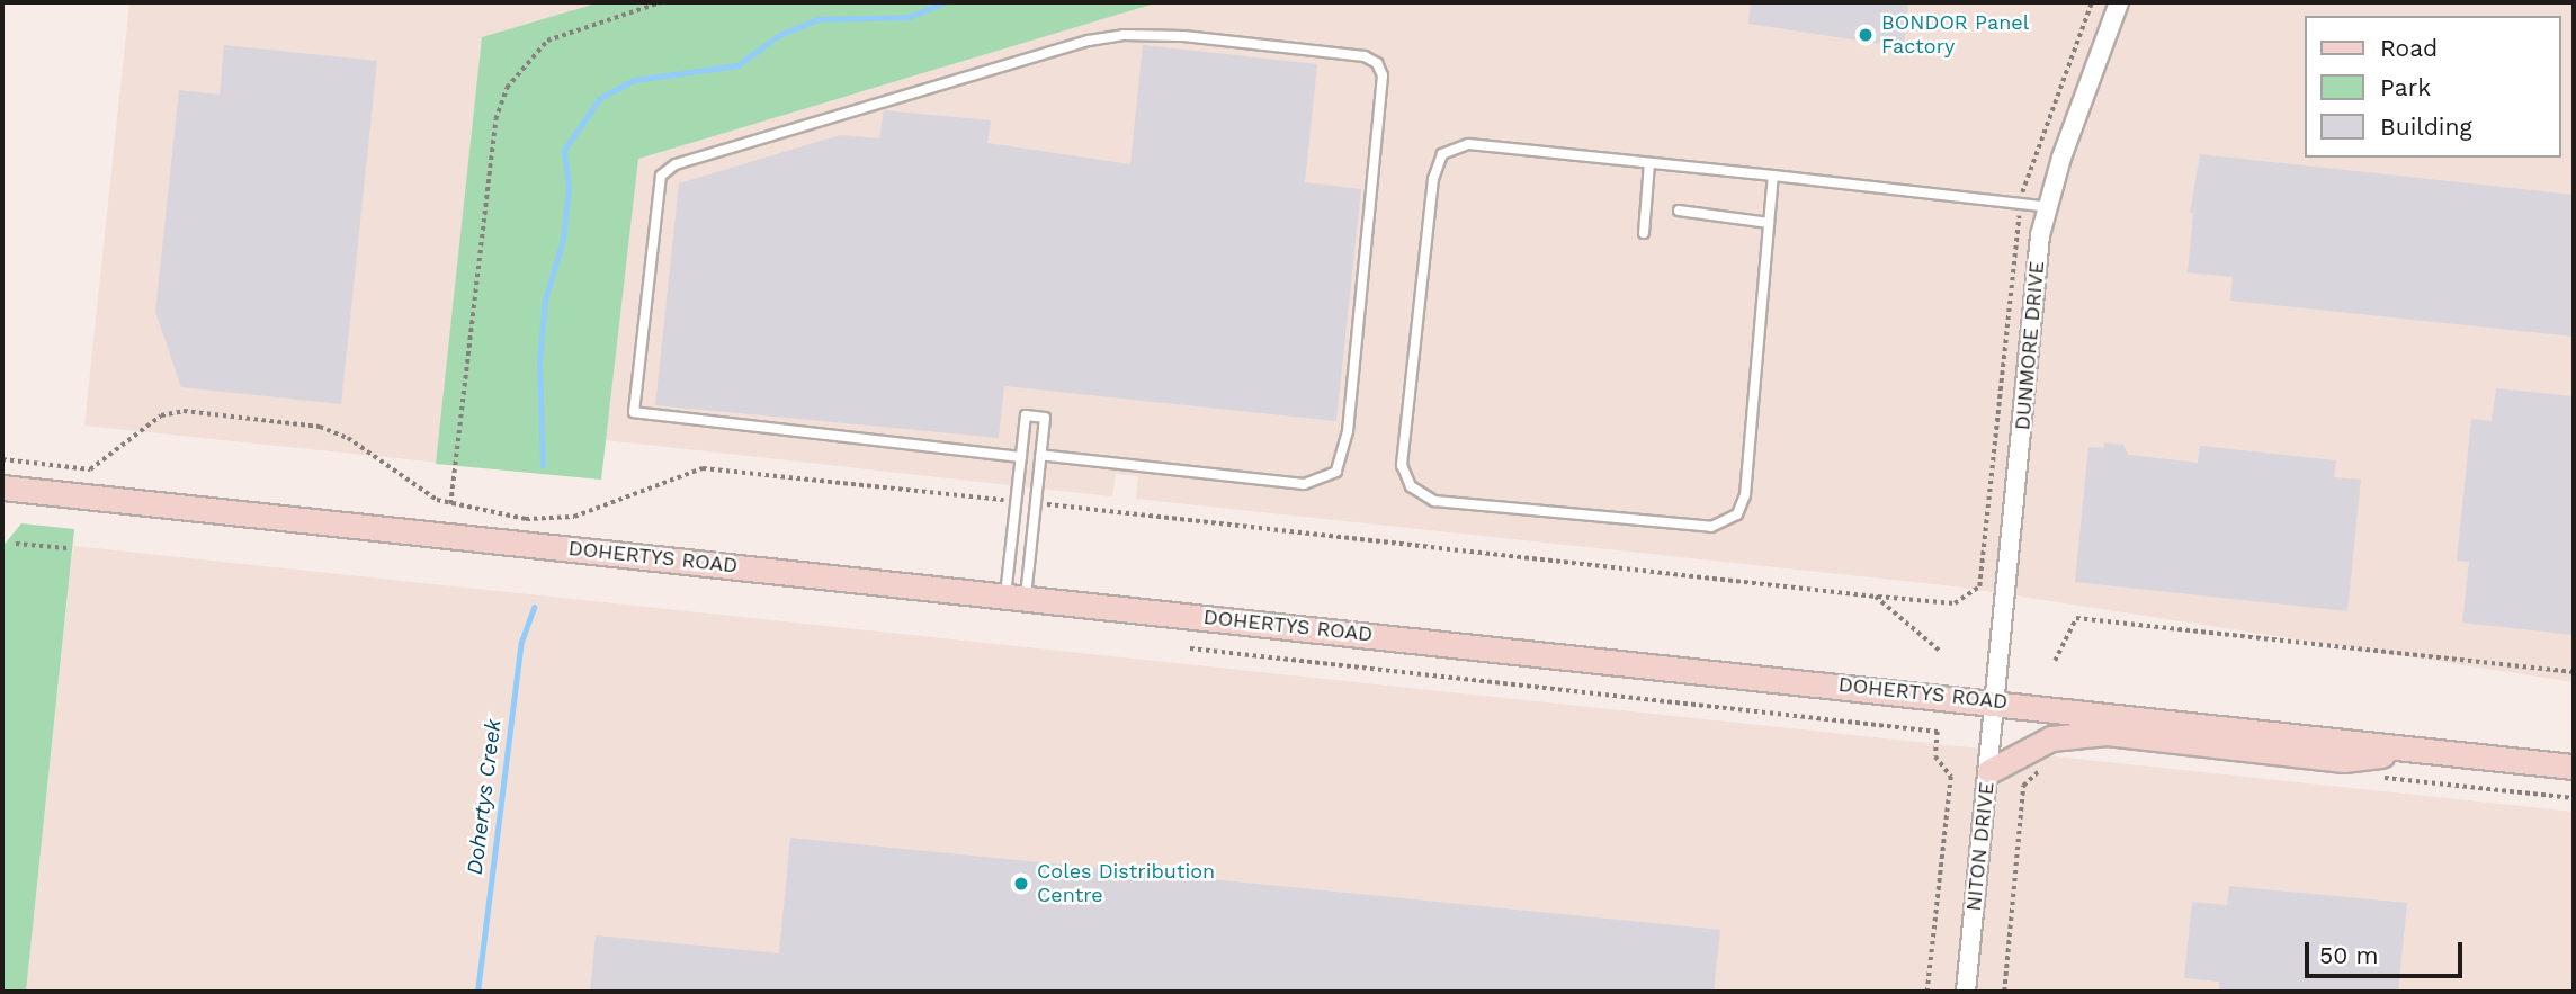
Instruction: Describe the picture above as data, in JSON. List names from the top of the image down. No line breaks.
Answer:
{"streets":{"main road":["DOHERTYS ROAD"],"street":["DUNMORE DRIVE","NITON DRIVE"]},"crossings":[["DUNMORE DRIVE","DOHERTYS ROAD"],["DUNMORE DRIVE","NITON DRIVE"],["DOHERTYS ROAD","NITON DRIVE"]],"water":["Dohertys Creek"],"places":["BONDOR Panel Factory","Coles Distribution Centre"],"legend":["Road","Park","Building"],"scale_bar":"50 m"}
